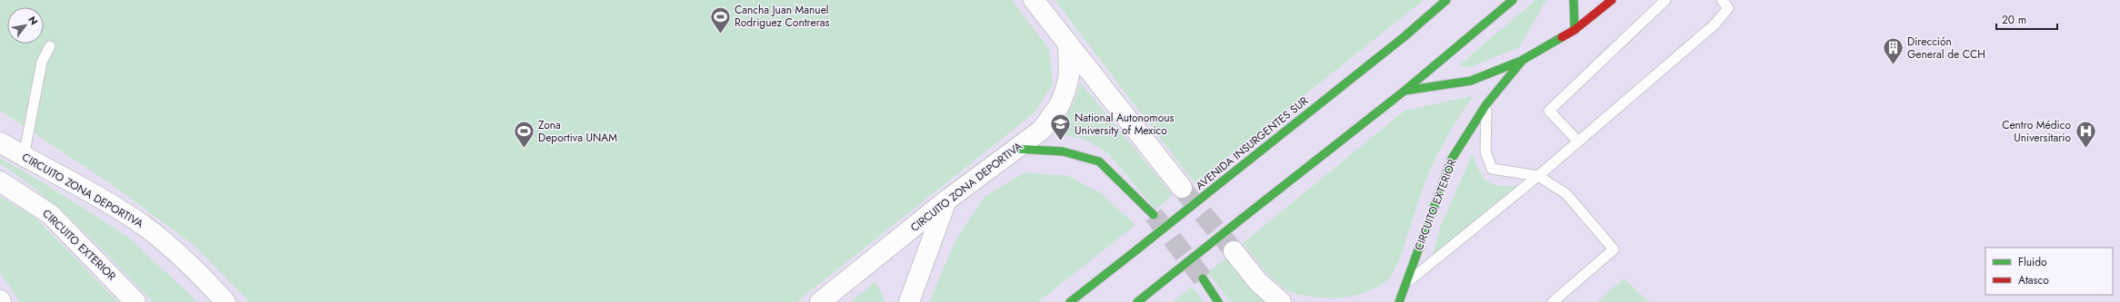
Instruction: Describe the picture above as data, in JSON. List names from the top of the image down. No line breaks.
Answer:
{"streets":{"main road":["AVENIDA INSURGENTES SUR","CIRCUITO EXTERIOR"],"street":["CIRCUITO ZONA DEPORTIVA"]},"places":{"sports":["Cancha Juan Manuel Rodriguez Contreras","Zona Deportiva UNAM"],"building":["Dirección General de CCH"],"school or university":["National Autonomous University of Mexico"],"hospital":["Centro Médico Universitario"]},"legend":["Fluido","Atasco"],"scale_bar":"20 m","north":"top right"}
